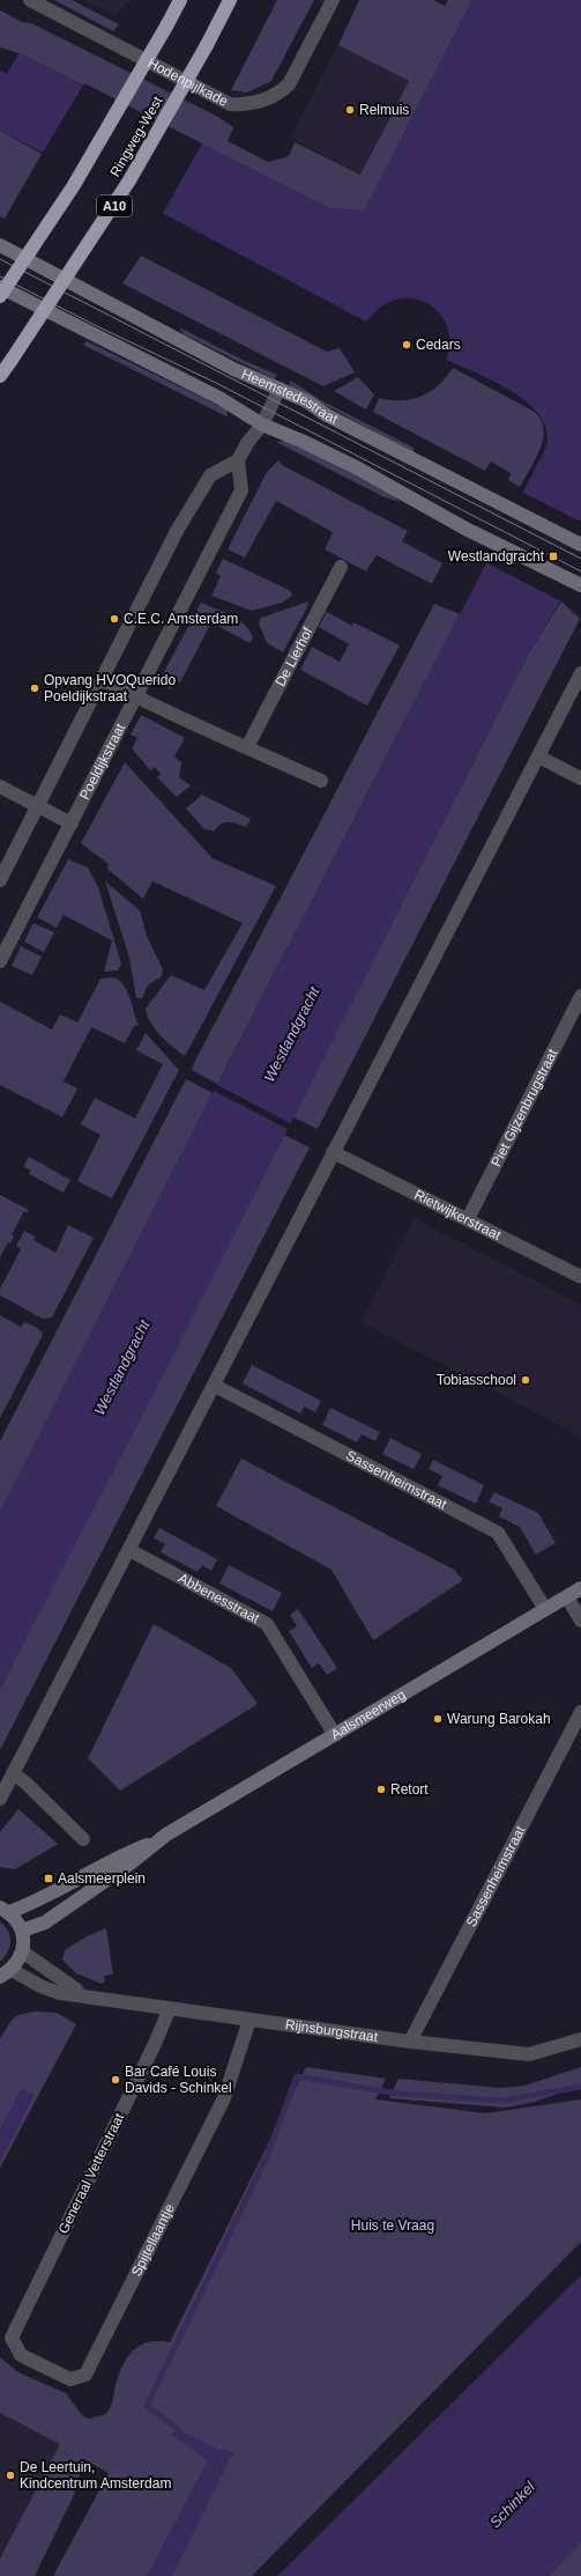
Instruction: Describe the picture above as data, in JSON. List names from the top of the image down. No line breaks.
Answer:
{"streets":{"highway":["Ringweg-West","A10"],"street":["Hodenpijlkade","Heemstedestraat","De Lierhof","Poeldijkstraat","Piet Gijzenbrugstraat","Rietwijkerstraat","Sassenheimstraat","Abbenesstraat","Aalsmeerweg","Rijnsburgstraat","Generaal Vetterstraat","Spijtellaantje"]},"crossings":[["Piet Gijzenbrugstraat","Rietwijkerstraat"],["Sassenheimstraat","Aalsmeerweg"],["Sassenheimstraat","Rijnsburgstraat"],["Abbenesstraat","Aalsmeerweg"],["Rijnsburgstraat","Generaal Vetterstraat"],["Rijnsburgstraat","Spijtellaantje"],["Generaal Vetterstraat","Spijtellaantje"]],"water":["Westlandgracht","Schinkel"],"parks":["Huis te Vraag"],"places":{"other":["Relmuis","Cedars","C.E.C. Amsterdam","Opvang HVOQuerido Poeldijkstraat","Tobiasschool","Warung Barokah","Retort","Bar Café Louis Davids - Schinkel","De Leertuin, Kindcentrum Amsterdam"],"transit":["Westlandgracht","Aalsmeerplein"]}}
